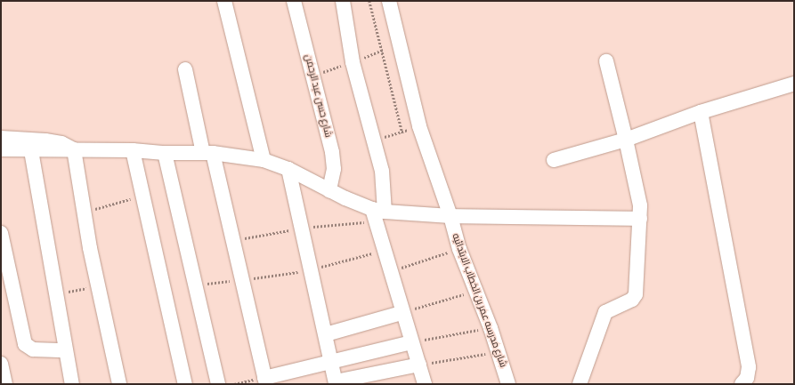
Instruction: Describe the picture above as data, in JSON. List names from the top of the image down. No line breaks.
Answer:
{"streets":{"street":["شارع حسن عبد الرحمن","شارع مدرسه عمر بن الخطاب الابتدائيه"]}}
